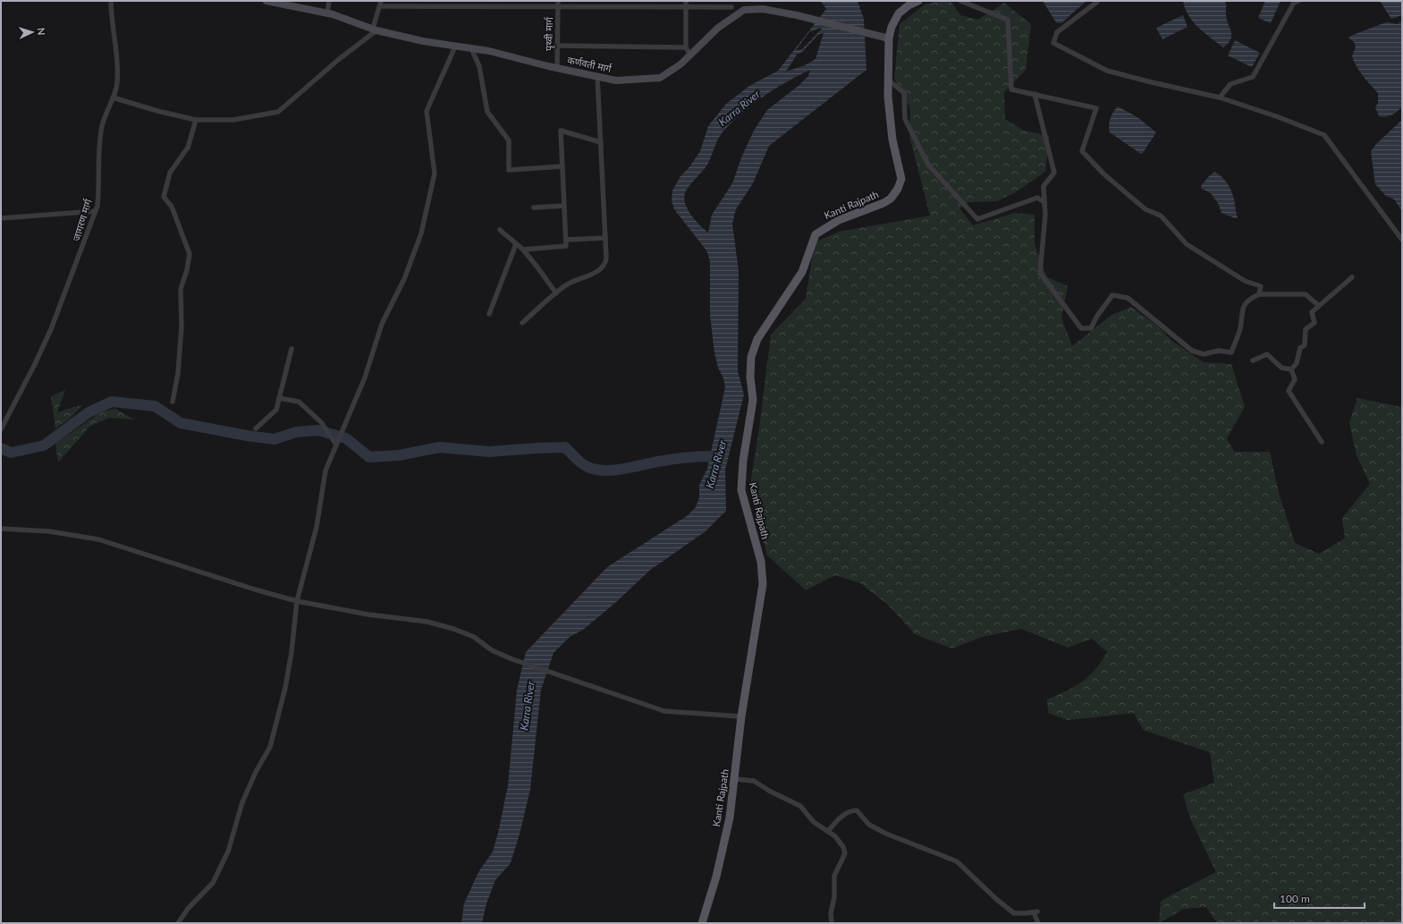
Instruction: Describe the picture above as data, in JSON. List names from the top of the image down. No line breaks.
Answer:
{"streets":{"main road":["कर्णवती मार्ग","Kanti Rajpath"],"street":["पृथ्वी मार्ग","जागरण मार्ग"]},"crossings":[["पृथ्वी मार्ग","कर्णवती मार्ग"],["कर्णवती मार्ग","Kanti Rajpath"]],"water":["Karra River"],"scale_bar":"100 m","north":"right"}
